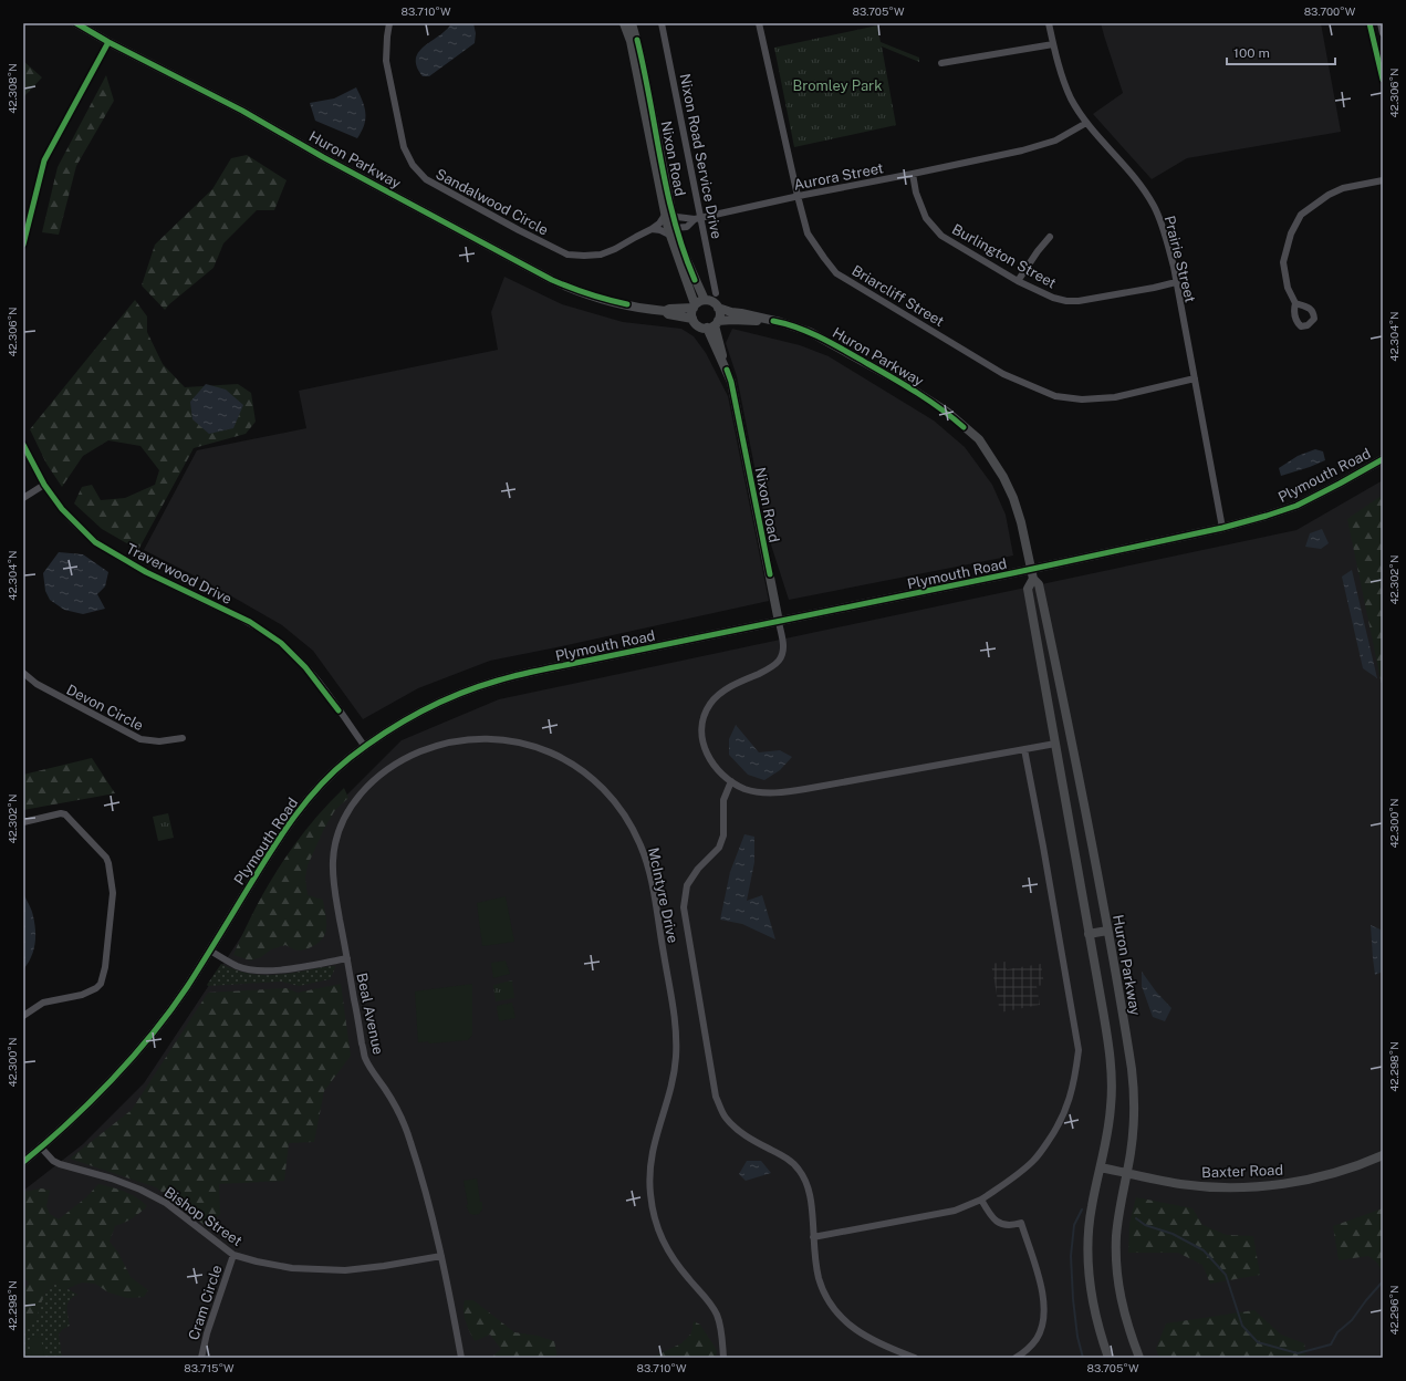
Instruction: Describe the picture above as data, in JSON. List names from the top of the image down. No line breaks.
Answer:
{"streets":{"main road":["Nixon Road","Huron Parkway","Plymouth Road","Baxter Road"],"street":["Nixon Road Service Drive","Aurora Street","Sandalwood Circle","Burlington Street","Prairie Street","Briarcliff Street","Traverwood Drive","Devon Circle","McIntyre Drive","Beal Avenue","Bishop Street","Cram Circle"]},"crossings":[["Nixon Road Service Drive","Aurora Street"],["Nixon Road","Huron Parkway"],["Nixon Road","Aurora Street"],["Nixon Road","Sandalwood Circle"],["Nixon Road","Plymouth Road"],["Huron Parkway","Plymouth Road"],["Huron Parkway","Baxter Road"],["Aurora Street","Sandalwood Circle"],["Aurora Street","Burlington Street"],["Aurora Street","Prairie Street"],["Aurora Street","Briarcliff Street"],["Burlington Street","Prairie Street"],["Prairie Street","Briarcliff Street"],["Prairie Street","Plymouth Road"],["Plymouth Road","Traverwood Drive"],["Plymouth Road","Beal Avenue"],["Plymouth Road","Bishop Street"],["McIntyre Drive","Beal Avenue"],["Beal Avenue","Bishop Street"],["Bishop Street","Cram Circle"]],"parks":["Bromley Park"],"scale_bar":"100 m","coordinates":["83.710°W","83.705°W","83.700°W","42.308°N","42.306°N","42.304°N","42.302°N","42.300°N","42.298°N","42.296°N","83.715°W"]}
